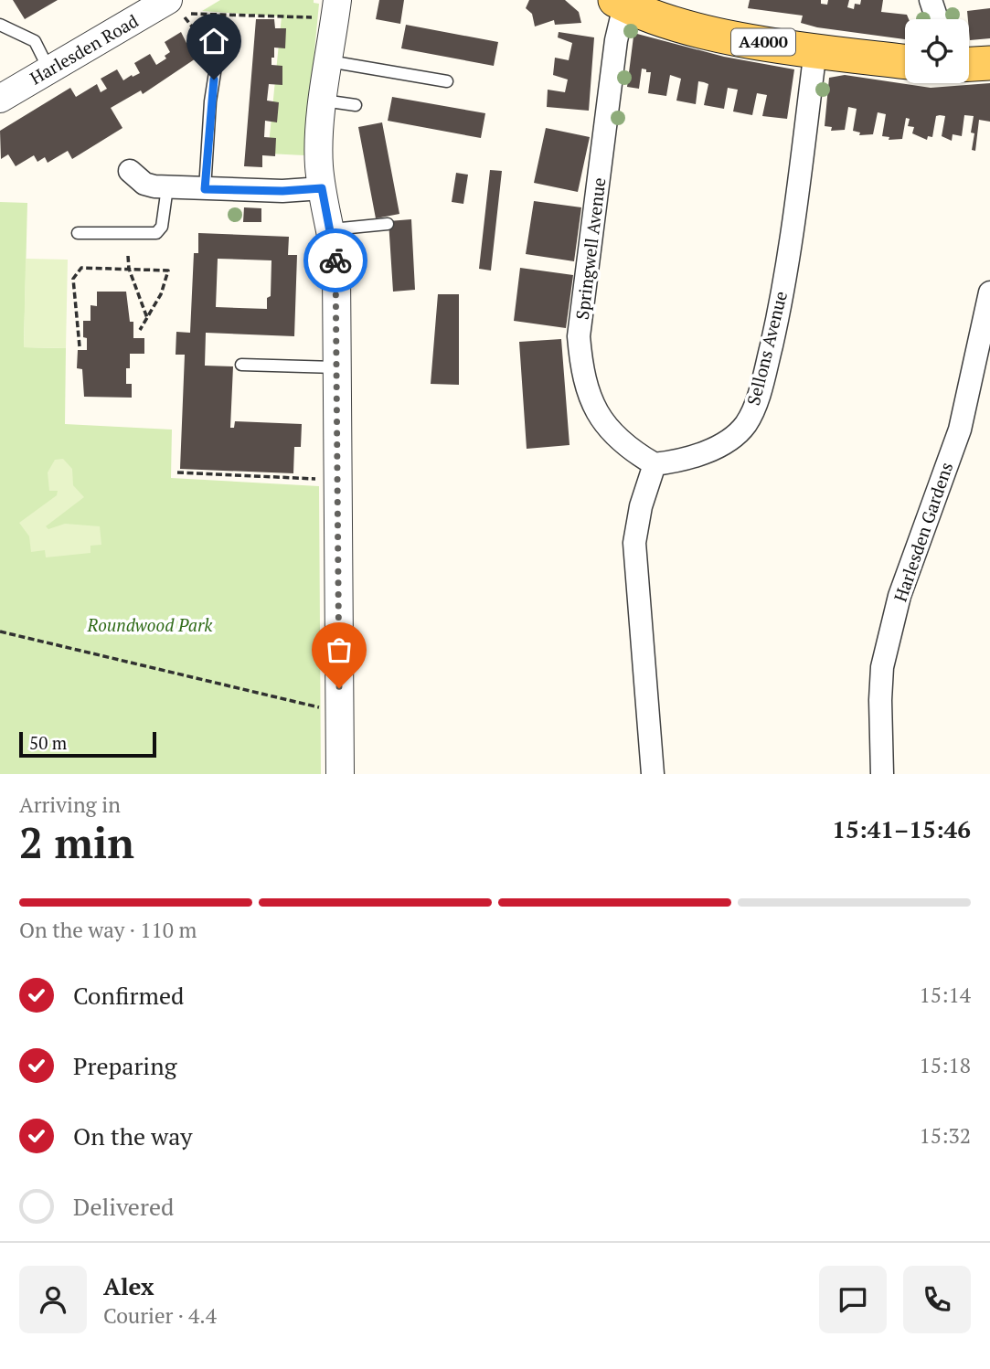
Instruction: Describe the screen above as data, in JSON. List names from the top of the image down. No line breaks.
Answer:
{"streets":{"main road":["A4000"],"street":["Harlesden Road","Springwell Avenue","Sellons Avenue","Harlesden Gardens"]},"crossings":[["A4000","Springwell Avenue"],["A4000","Sellons Avenue"],["Springwell Avenue","Sellons Avenue"]],"parks":["Roundwood Park"],"scale_bar":"50 m","page":{"scale":"50 m","heading":["2 min","Arriving in","15:41–15:46"],"panel":["Alex","Courier · 4.4"],"bar":"On the way · 110 m","list":[["Confirmed","15:14"],["Preparing","15:18"],["On the way","15:32"],"Delivered"]}}
